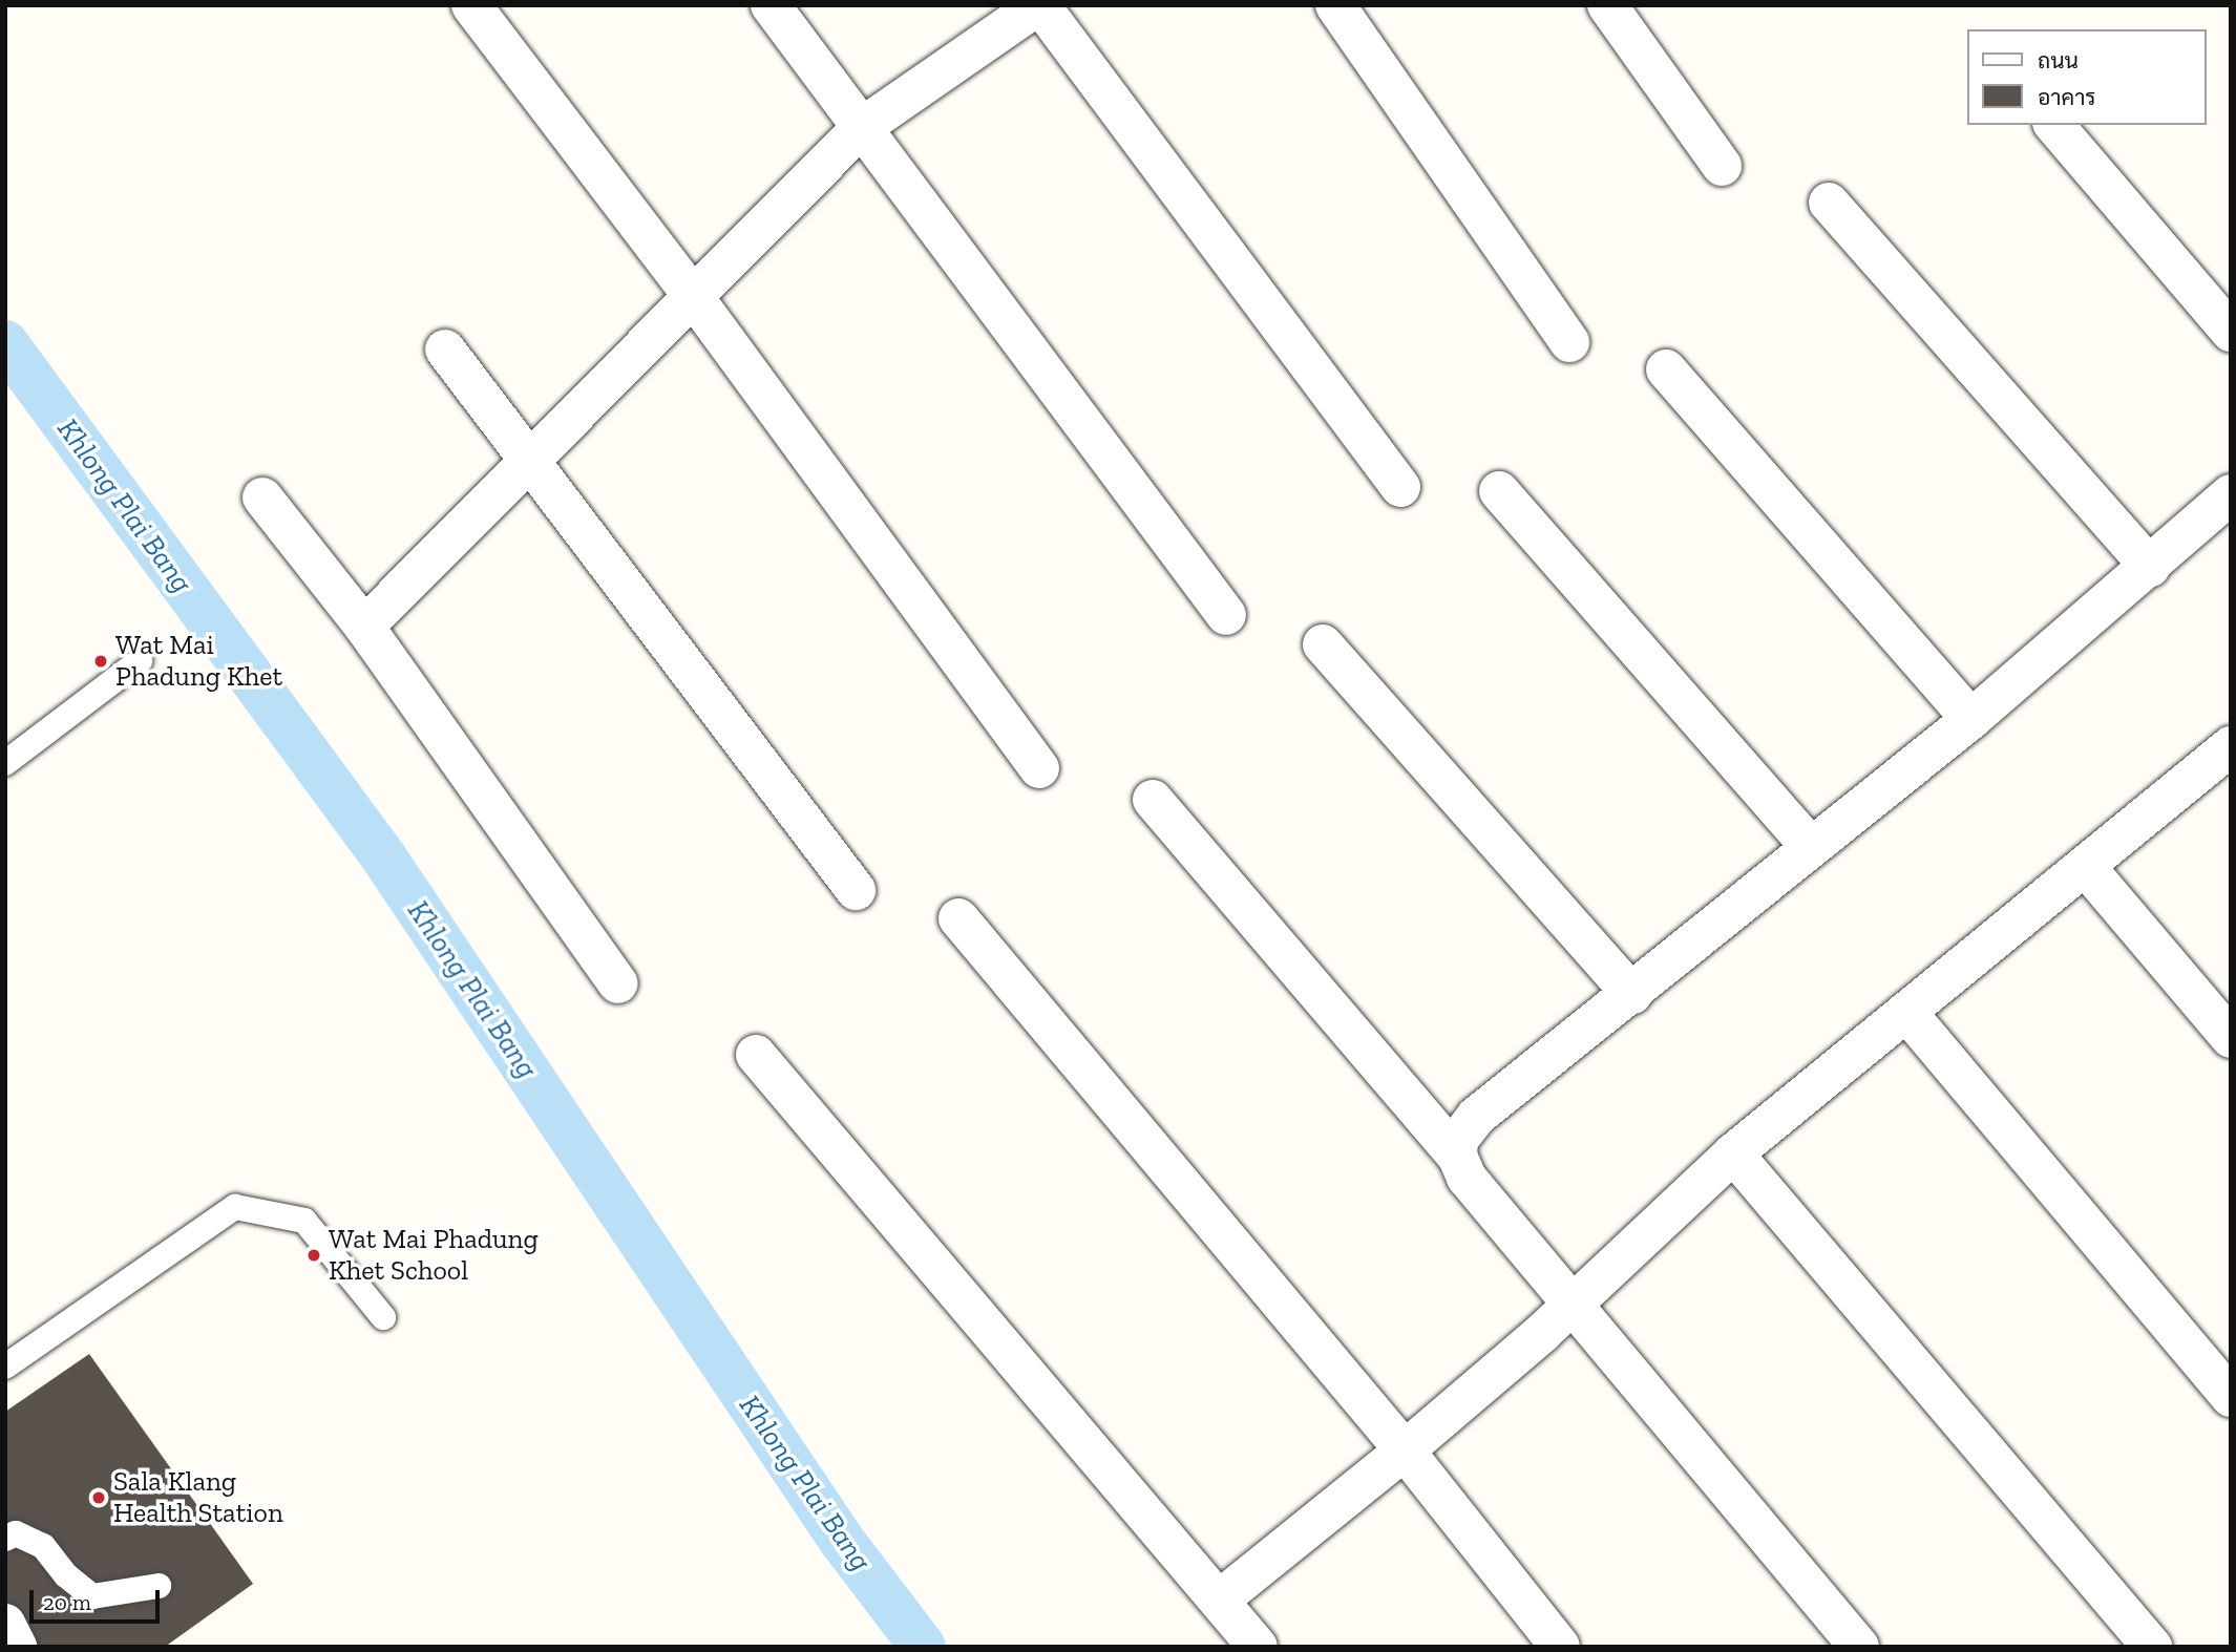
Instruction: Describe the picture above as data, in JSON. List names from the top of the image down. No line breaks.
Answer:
{"water":["Khlong Plai Bang"],"places":["Wat Mai Phadung Khet","Wat Mai Phadung Khet School","Sala Klang Health Station"],"legend":["ถนน","อาคาร"],"scale_bar":"20 m"}
